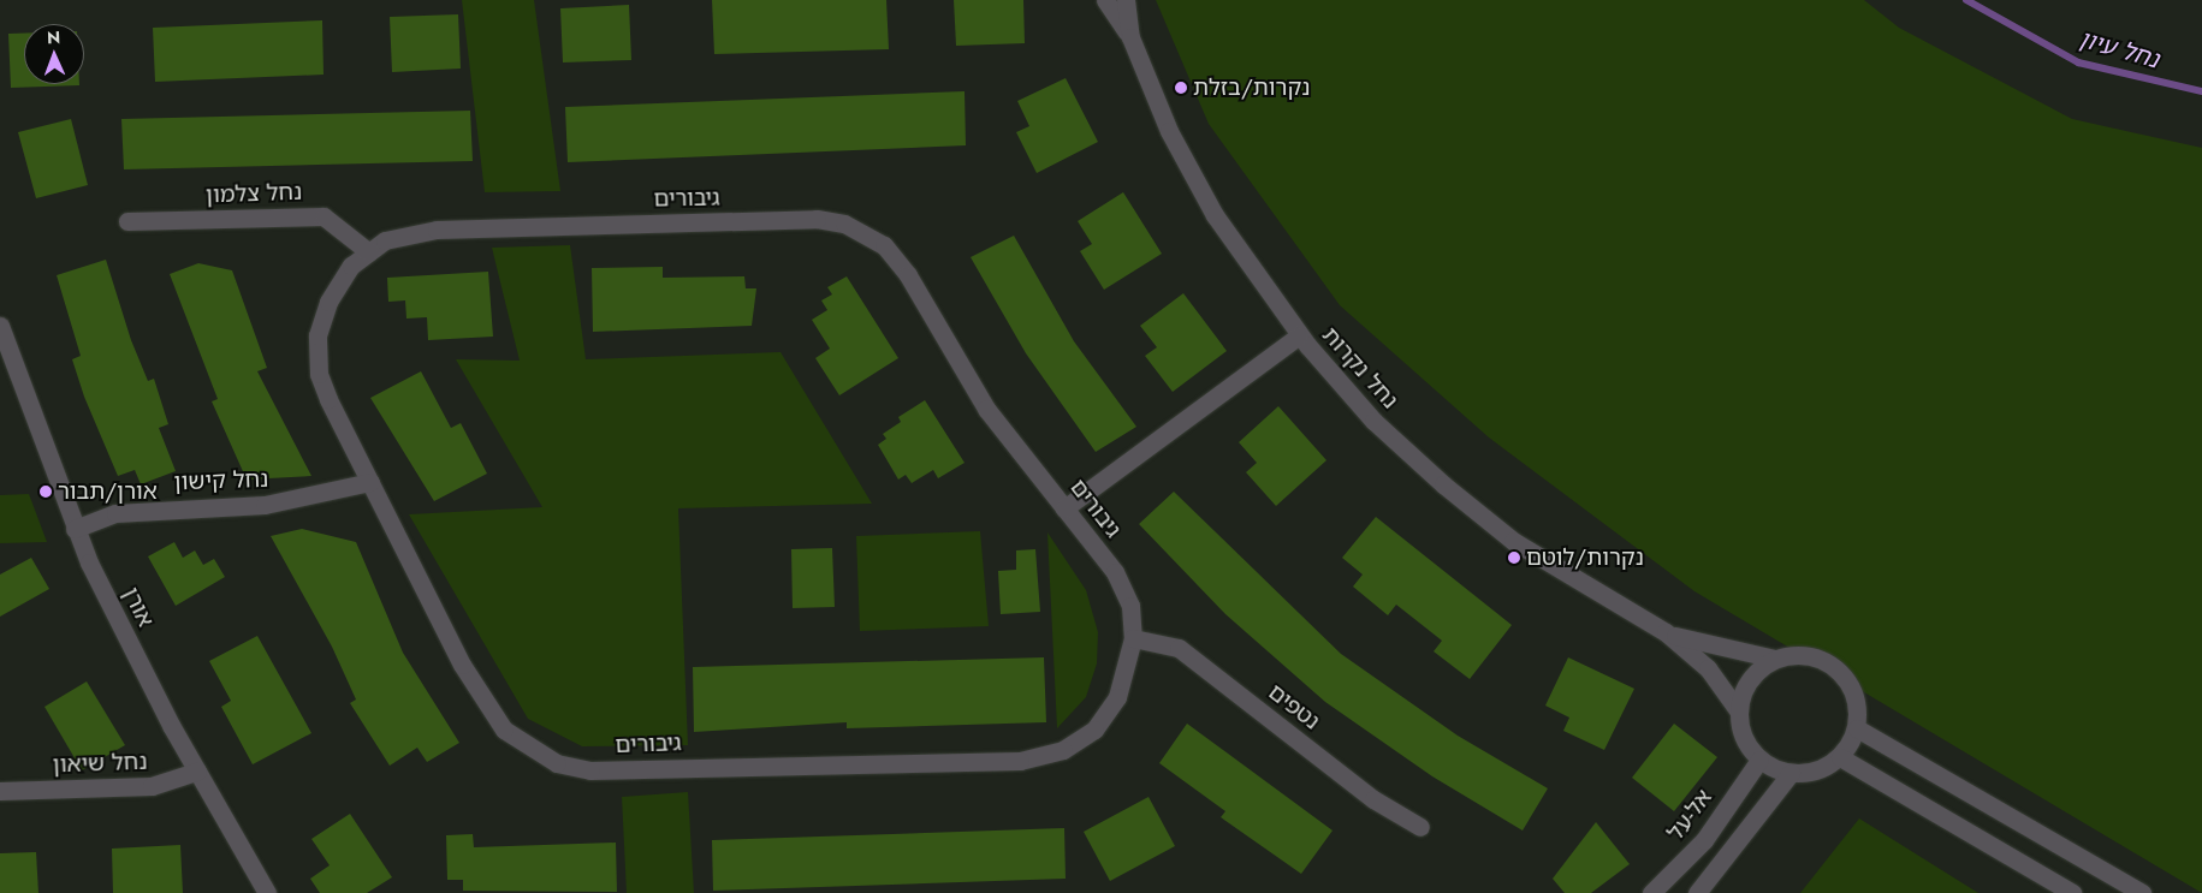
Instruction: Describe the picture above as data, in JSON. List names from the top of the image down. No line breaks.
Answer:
{"streets":{"street":["נחל צלמון","גיבורים","נחל נקרות","נחל קישון","אורן","נטפים","נחל שיאון","אל-על"]},"crossings":[["נחל צלמון","גיבורים"],["גיבורים","נחל קישון"],["גיבורים","נטפים"],["נחל נקרות","אל-על"],["נחל קישון","אורן"],["אורן","נחל שיאון"]],"water":["נחל עיון"],"places":["נקרות/בזלת","אורן/תבור","נקרות/לוטם"],"north":"top"}
